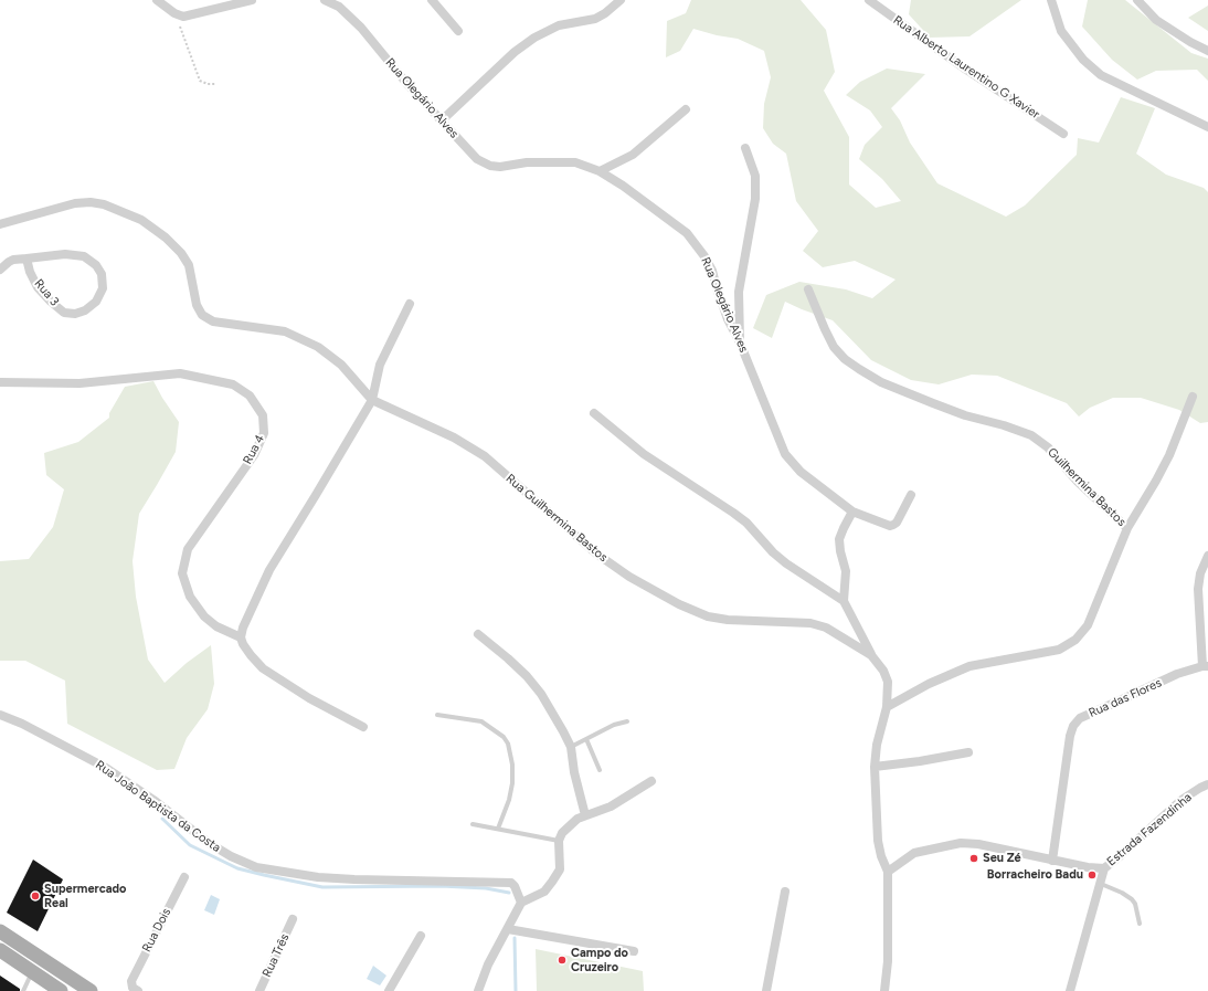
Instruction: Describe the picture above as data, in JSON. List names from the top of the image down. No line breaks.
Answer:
{"streets":{"street":["Rua Alberto Laurentino G Xavier","Rua Olegário Alves","Rua 3","Rua 4","Guilhermina Bastos","Rua Guilhermina Bastos","Rua das Flores","Rua João Baptista da Costa","Estrada Fazendinha","Rua Dois","Rua Três"]},"crossings":[["Guilhermina Bastos","Rua Guilhermina Bastos"],["Rua Guilhermina Bastos","Estrada Fazendinha"],["Rua das Flores","Estrada Fazendinha"]],"places":["Seu Zé","Borracheiro Badu","Supermercado Real","Campo do Cruzeiro"]}
